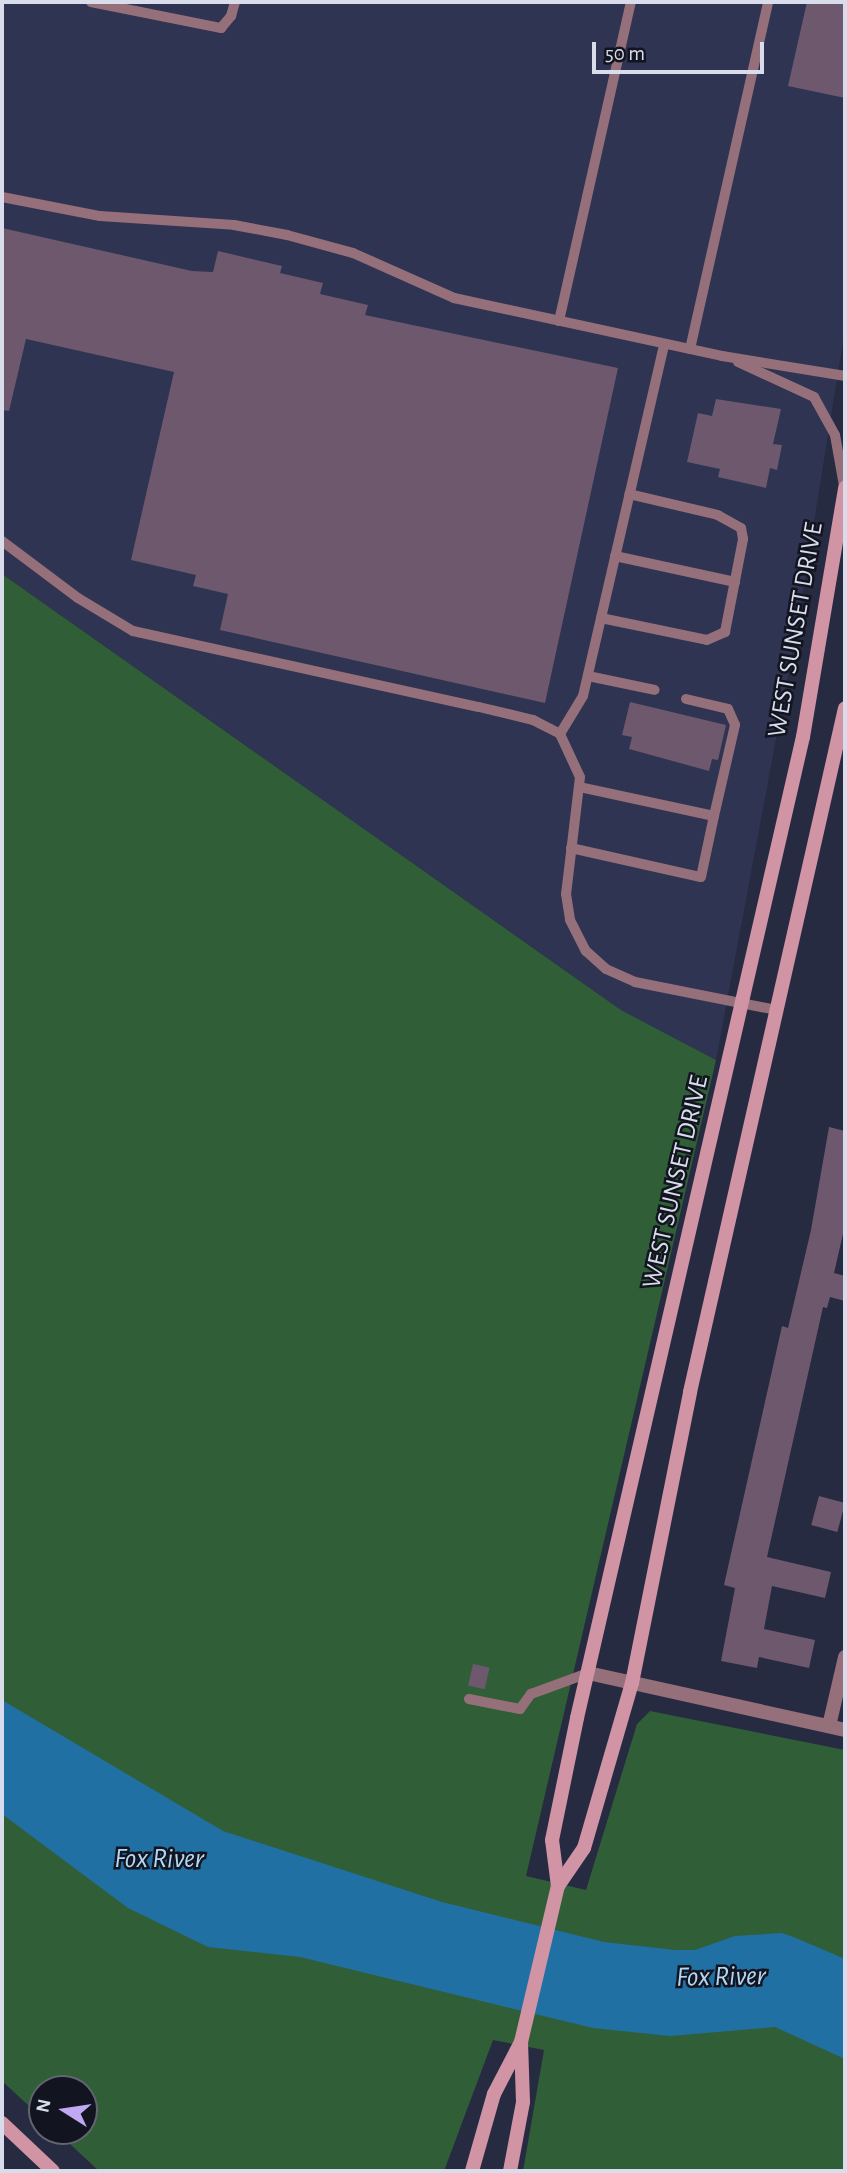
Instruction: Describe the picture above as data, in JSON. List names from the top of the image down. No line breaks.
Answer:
{"streets":{"main road":["WEST SUNSET DRIVE"]},"water":["Fox River"],"scale_bar":"50 m","north":"left"}
